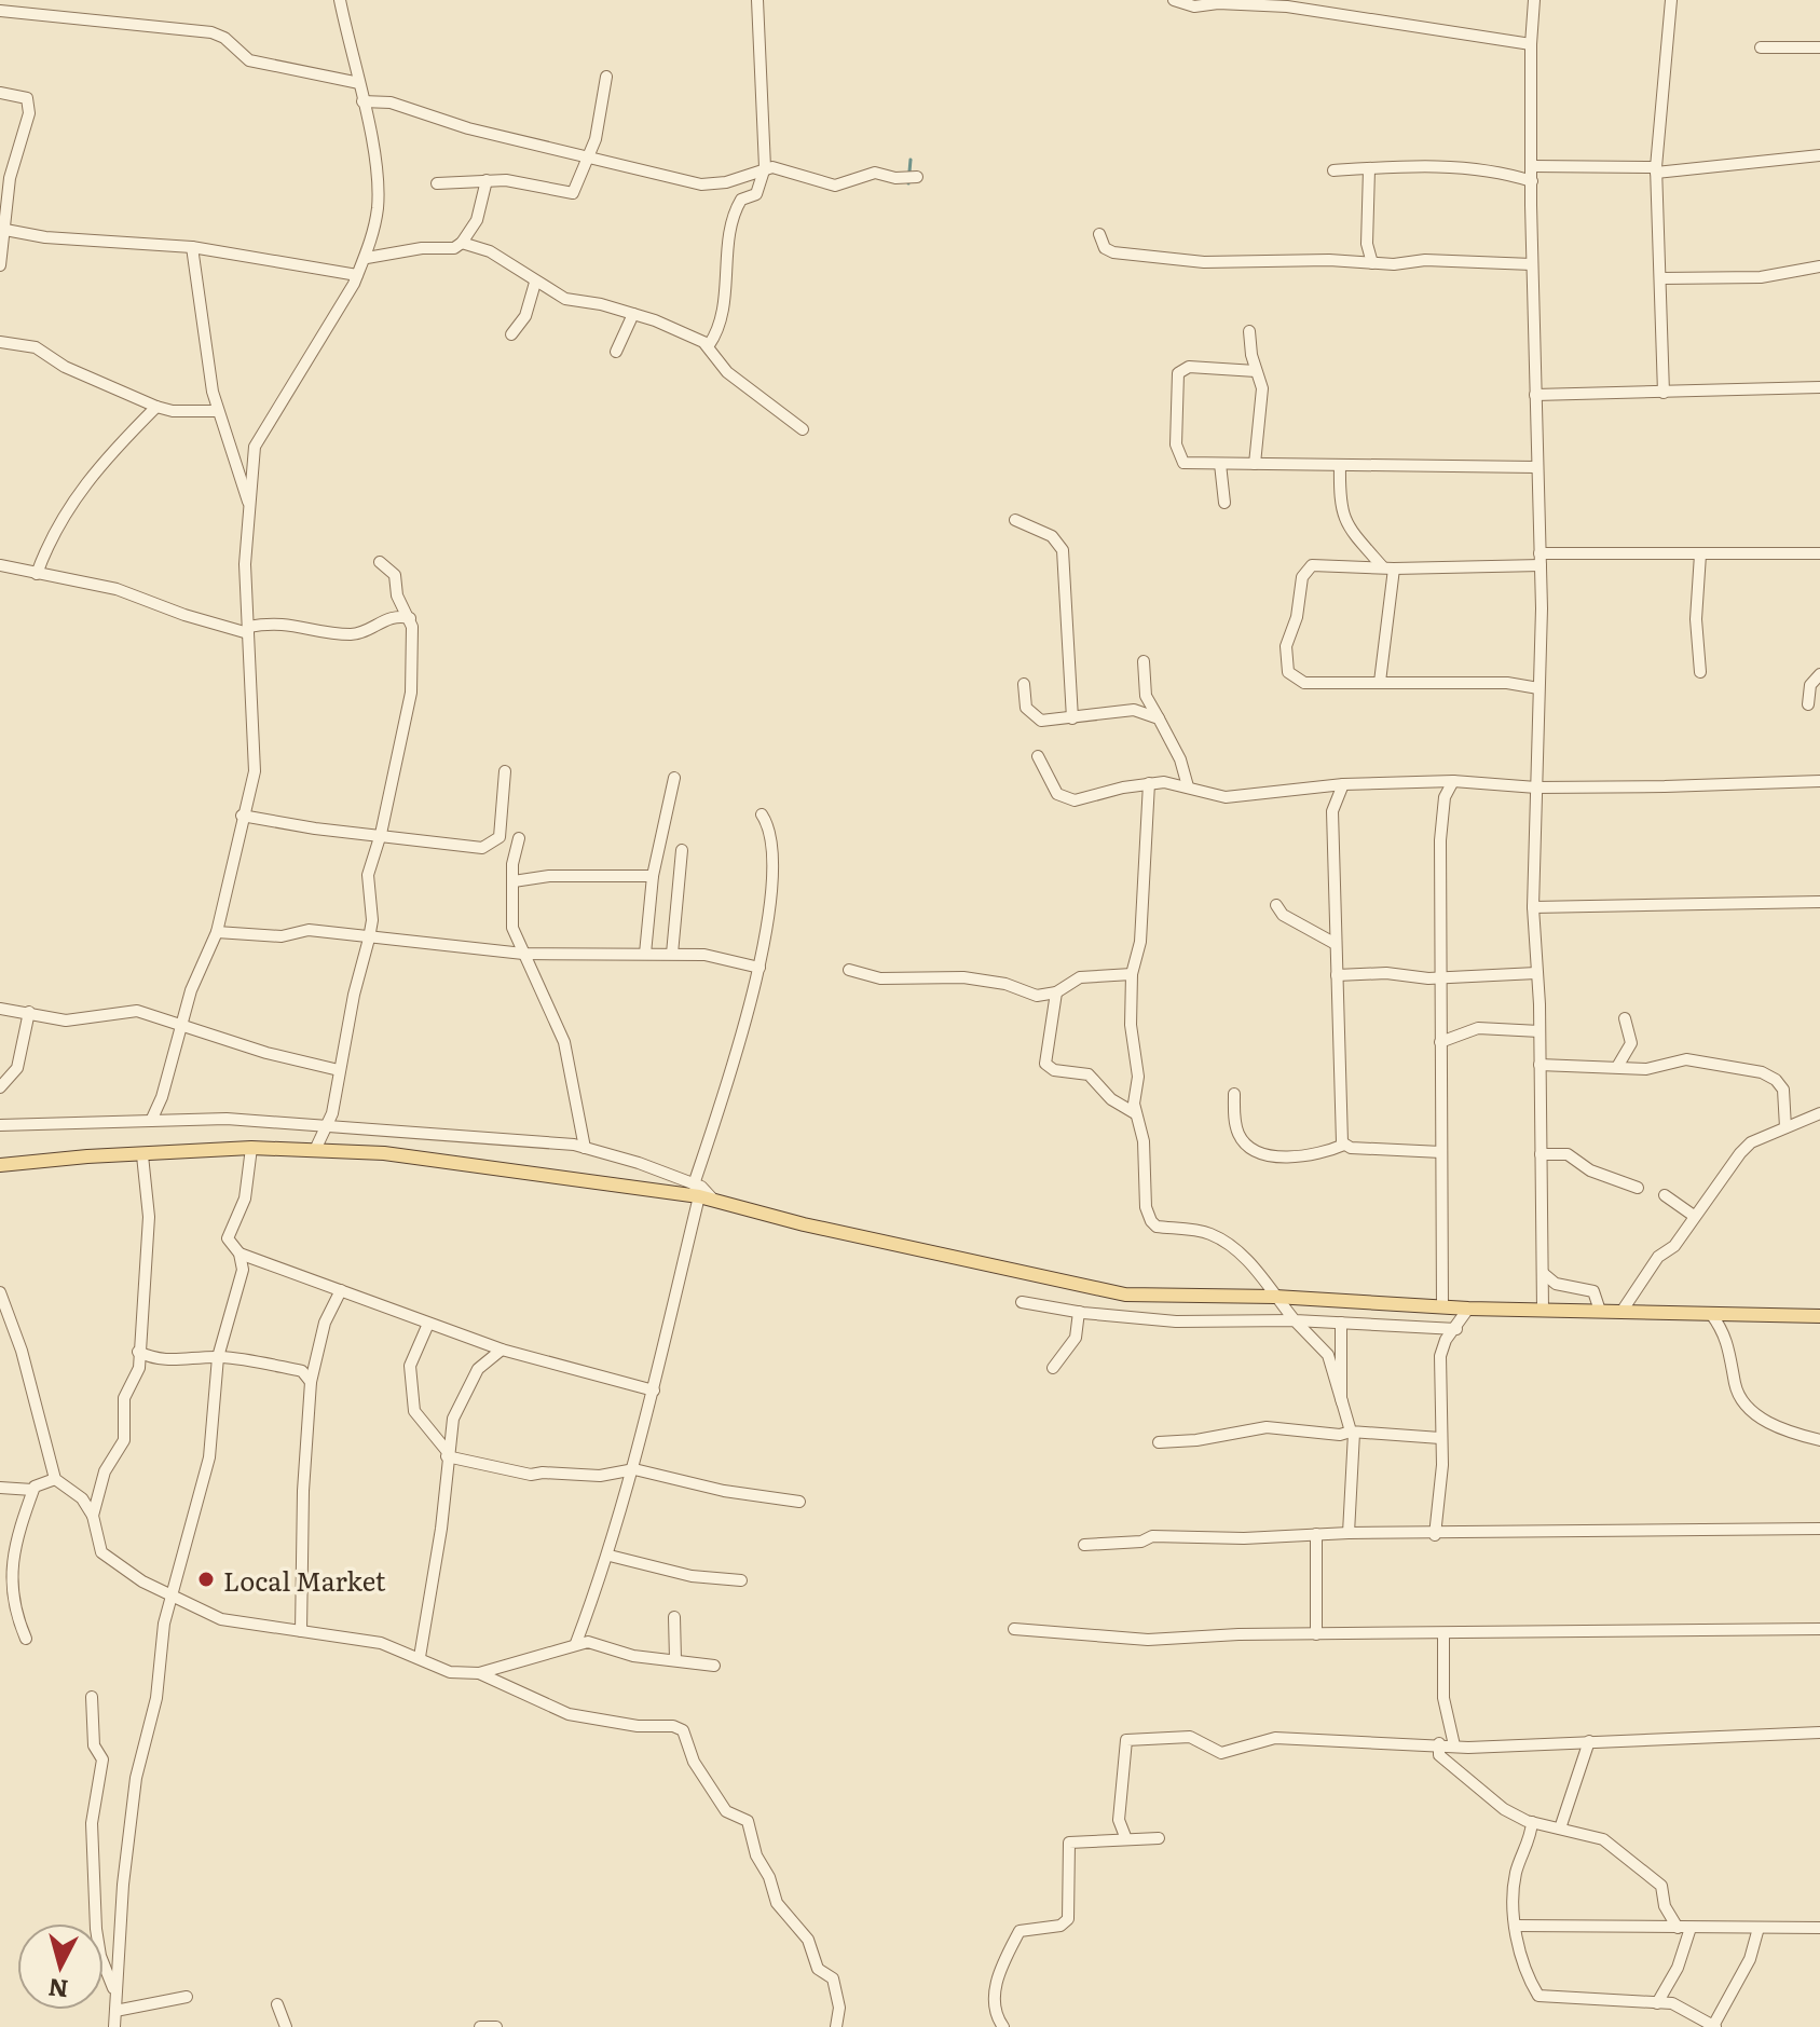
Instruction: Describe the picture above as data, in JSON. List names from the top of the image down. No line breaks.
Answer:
{"places":["Local Market"],"north":"bottom"}
